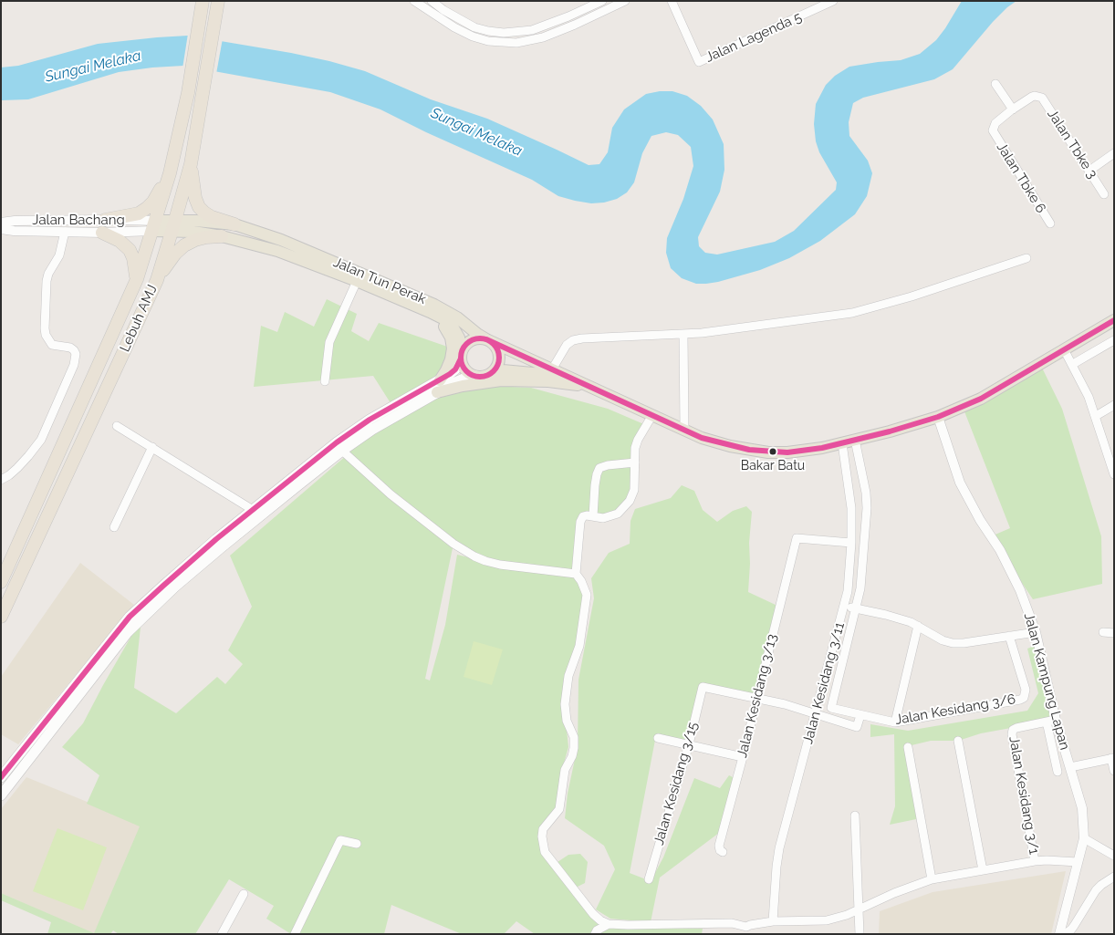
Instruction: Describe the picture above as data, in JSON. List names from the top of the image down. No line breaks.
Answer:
{"streets":{"highway":["Lebuh AMJ"],"main road":["Jalan Tun Perak"],"street":["Jalan Lagenda 5","Jalan Tbke 3","Jalan Tbke 6","Jalan Bachang","Jalan Kampung Lapan","Jalan Kesidang 3/11","Jalan Kesidang 3/13","Jalan Kesidang 3/6","Jalan Kesidang 3/15","Jalan Kesidang 3/1"]},"crossings":[["Jalan Tbke 3","Jalan Tbke 6"],["Jalan Bachang","Lebuh AMJ"],["Jalan Tun Perak","Lebuh AMJ"],["Jalan Tun Perak","Jalan Kampung Lapan"],["Jalan Tun Perak","Jalan Kesidang 3/11"],["Jalan Kampung Lapan","Jalan Kesidang 3/1"],["Jalan Kesidang 3/11","Jalan Kesidang 3/13"],["Jalan Kesidang 3/13","Jalan Kesidang 3/15"]],"water":["Sungai Melaka"],"places":["Bakar Batu"]}
